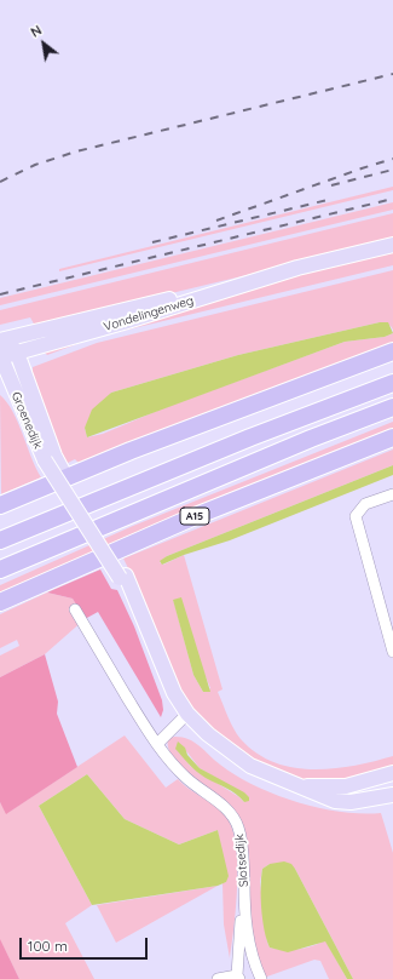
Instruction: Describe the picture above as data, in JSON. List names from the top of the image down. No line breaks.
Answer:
{"streets":{"highway":["A15"],"main road":["Vondelingenweg","Groenedijk"],"street":["Slotsedijk"]},"crossings":[["Vondelingenweg","Groenedijk"]],"scale_bar":"100 m","north":"top left"}
